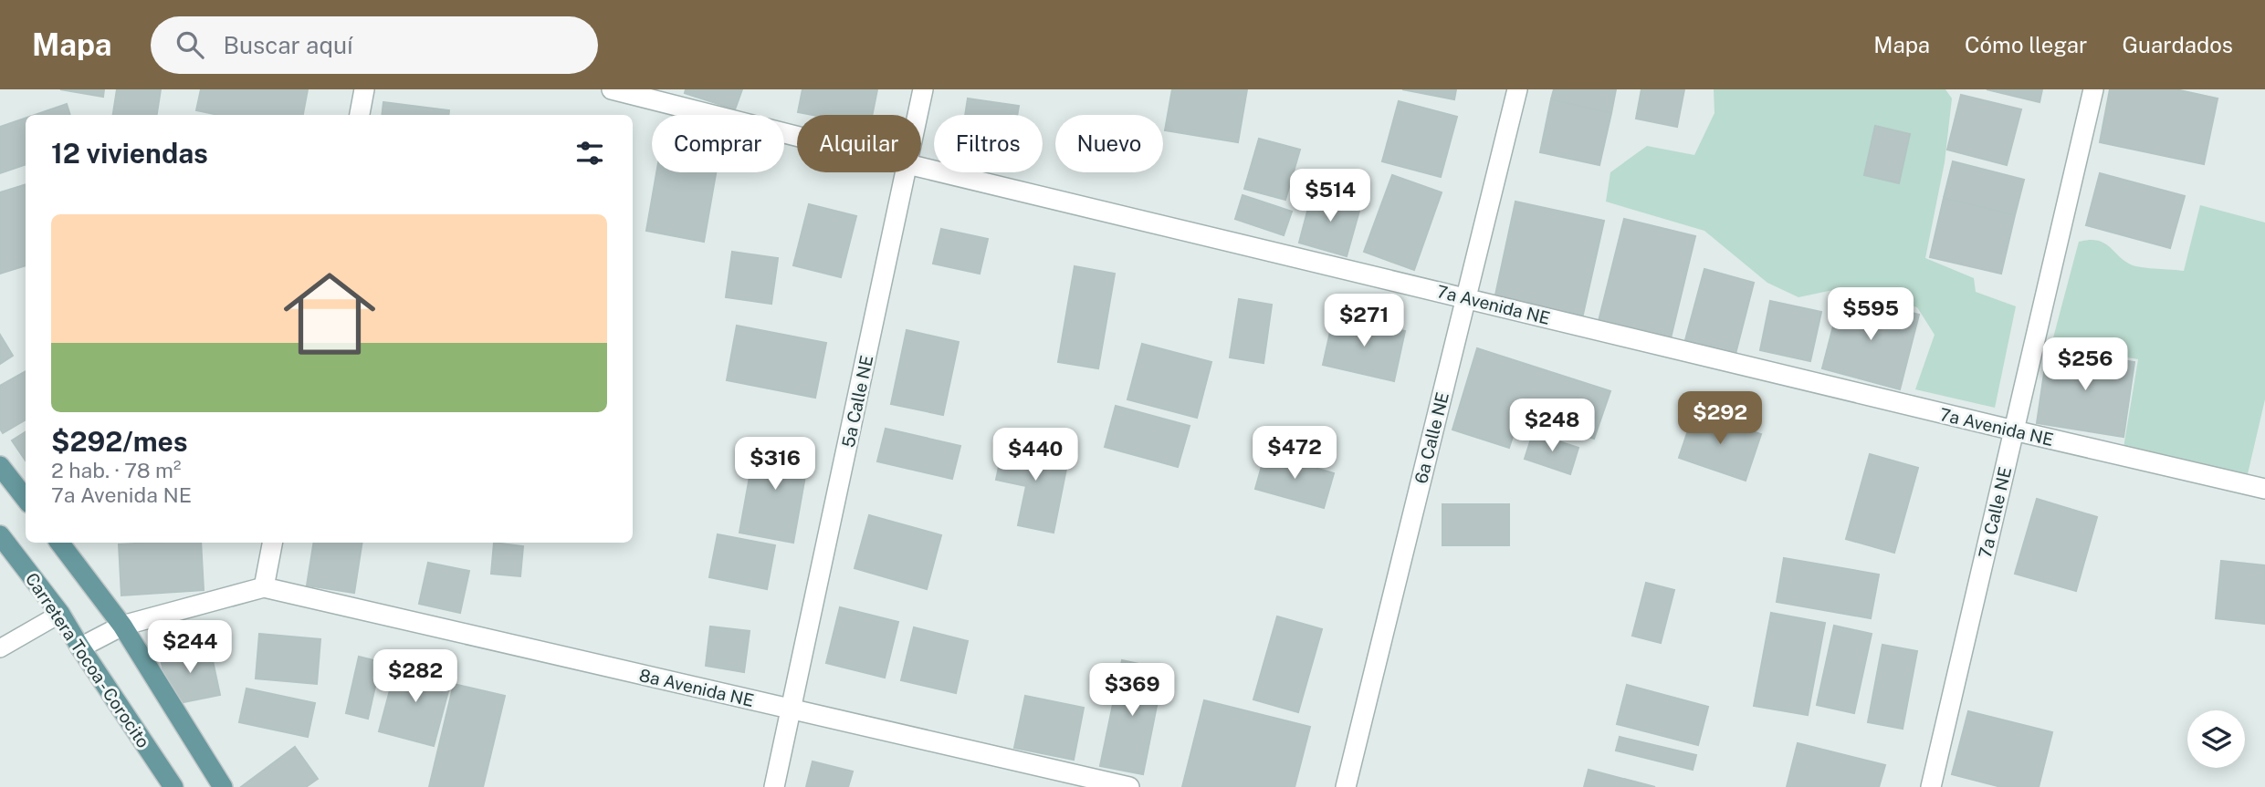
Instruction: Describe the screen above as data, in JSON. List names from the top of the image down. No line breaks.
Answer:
{"streets":{"main road":["Carretera Tocoa - Corocito"],"street":["7a Avenida NE","5a Calle NE","6a Calle NE","7a Calle NE","8a Avenida NE"]},"crossings":[["7a Avenida NE","6a Calle NE"],["7a Avenida NE","7a Calle NE"],["5a Calle NE","8a Avenida NE"]],"page":{"header":"Mapa","search":"Buscar aquí","nav":["Mapa","Cómo llegar","Guardados"],"chip":["Comprar","Alquilar","Filtros","Nuevo"],"heading":"12 viviendas","price":["$514","$595","$271","$256","$292","$248","$472","$440","$316","$244","$282","$369"],"list":[{"name":"$292/mes","note":"2 hab. · 78 m² · 7a Avenida NE"}]}}
